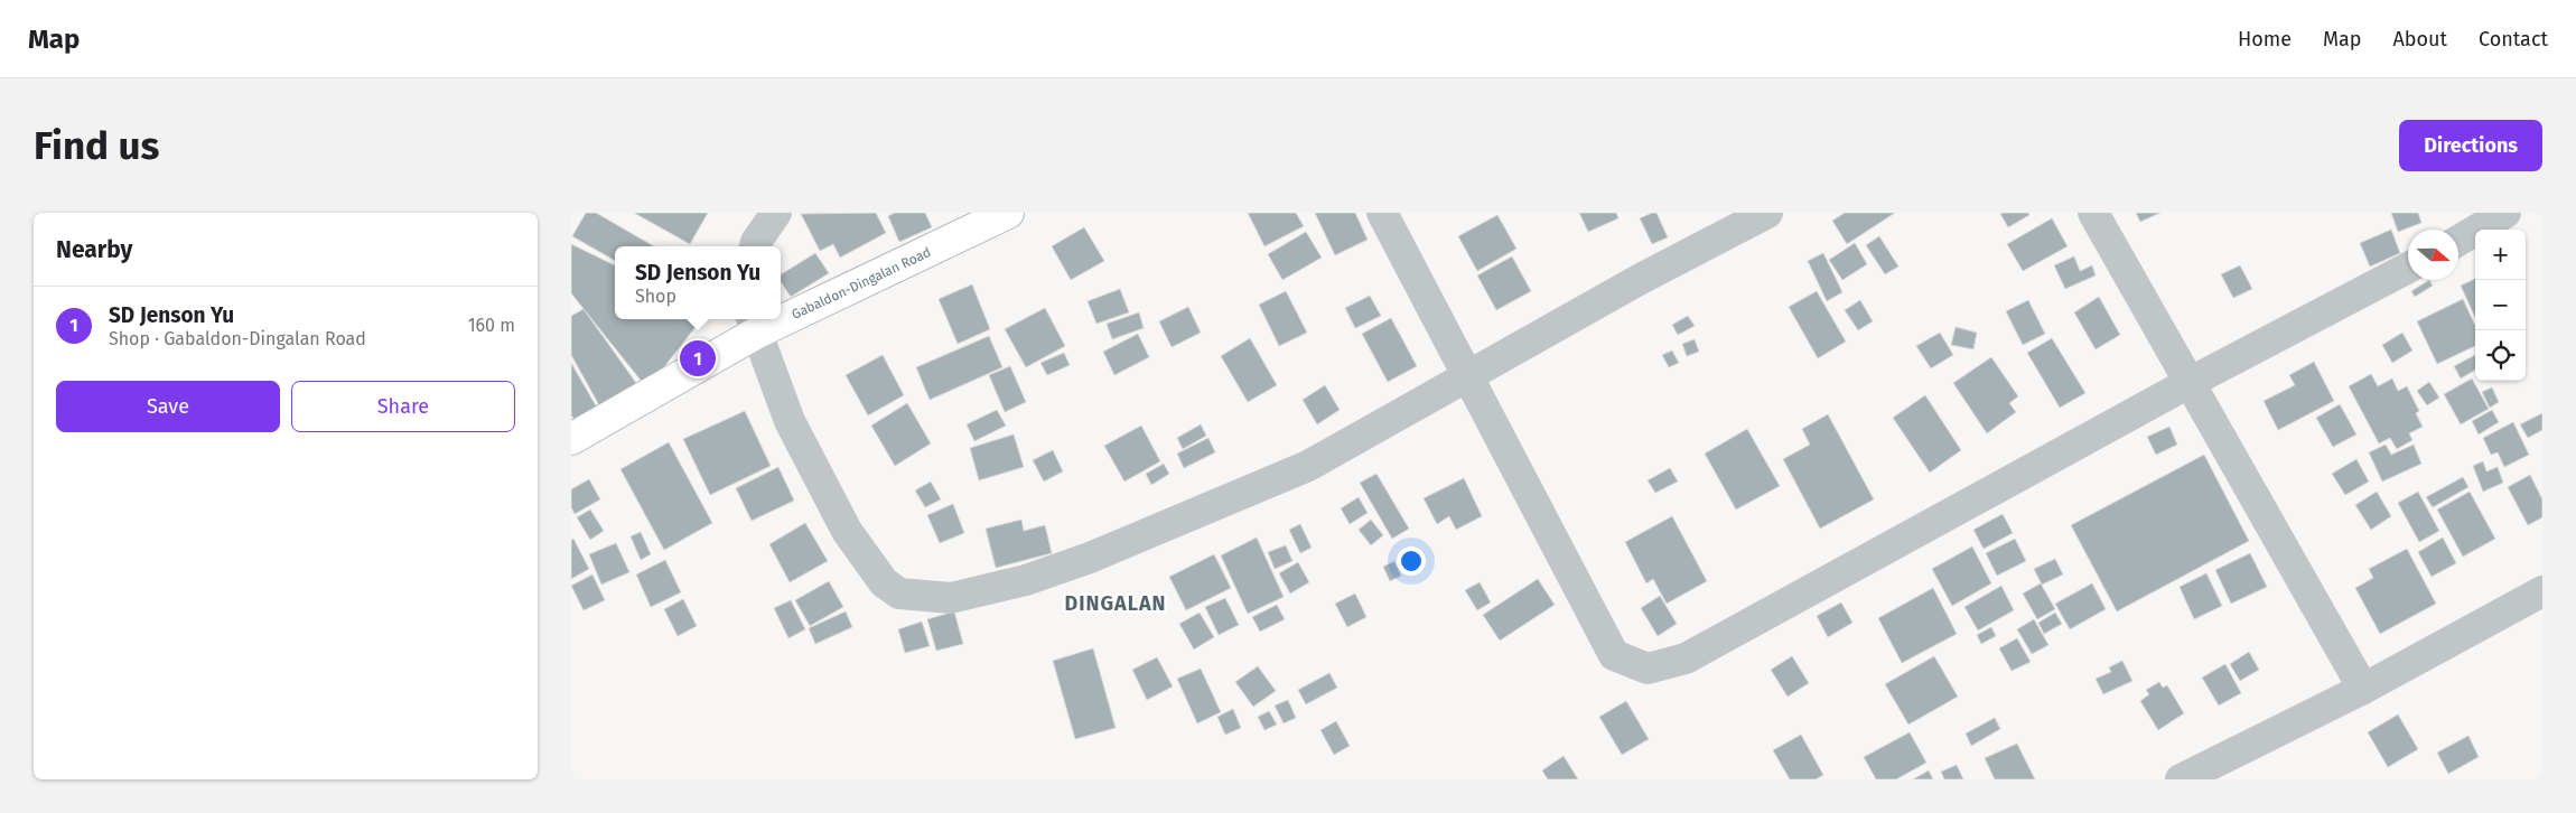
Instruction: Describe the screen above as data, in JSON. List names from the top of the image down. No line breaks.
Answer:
{"streets":{"main road":["Gabaldon-Dingalan Road"]},"districts":["DINGALAN"],"north":"right","page":{"header":"Map","nav":["Home","Map","About","Contact"],"buttons":["Directions",["Save","Share"]],"title":"Find us","heading":"Nearby","map_buttons":["+","−"],"popup":["SD Jenson Yu","Shop"],"list":[{"mark":"1","name":"SD Jenson Yu","note":"Shop · Gabaldon-Dingalan Road","value":"160 m"}],"pins":"1"}}
